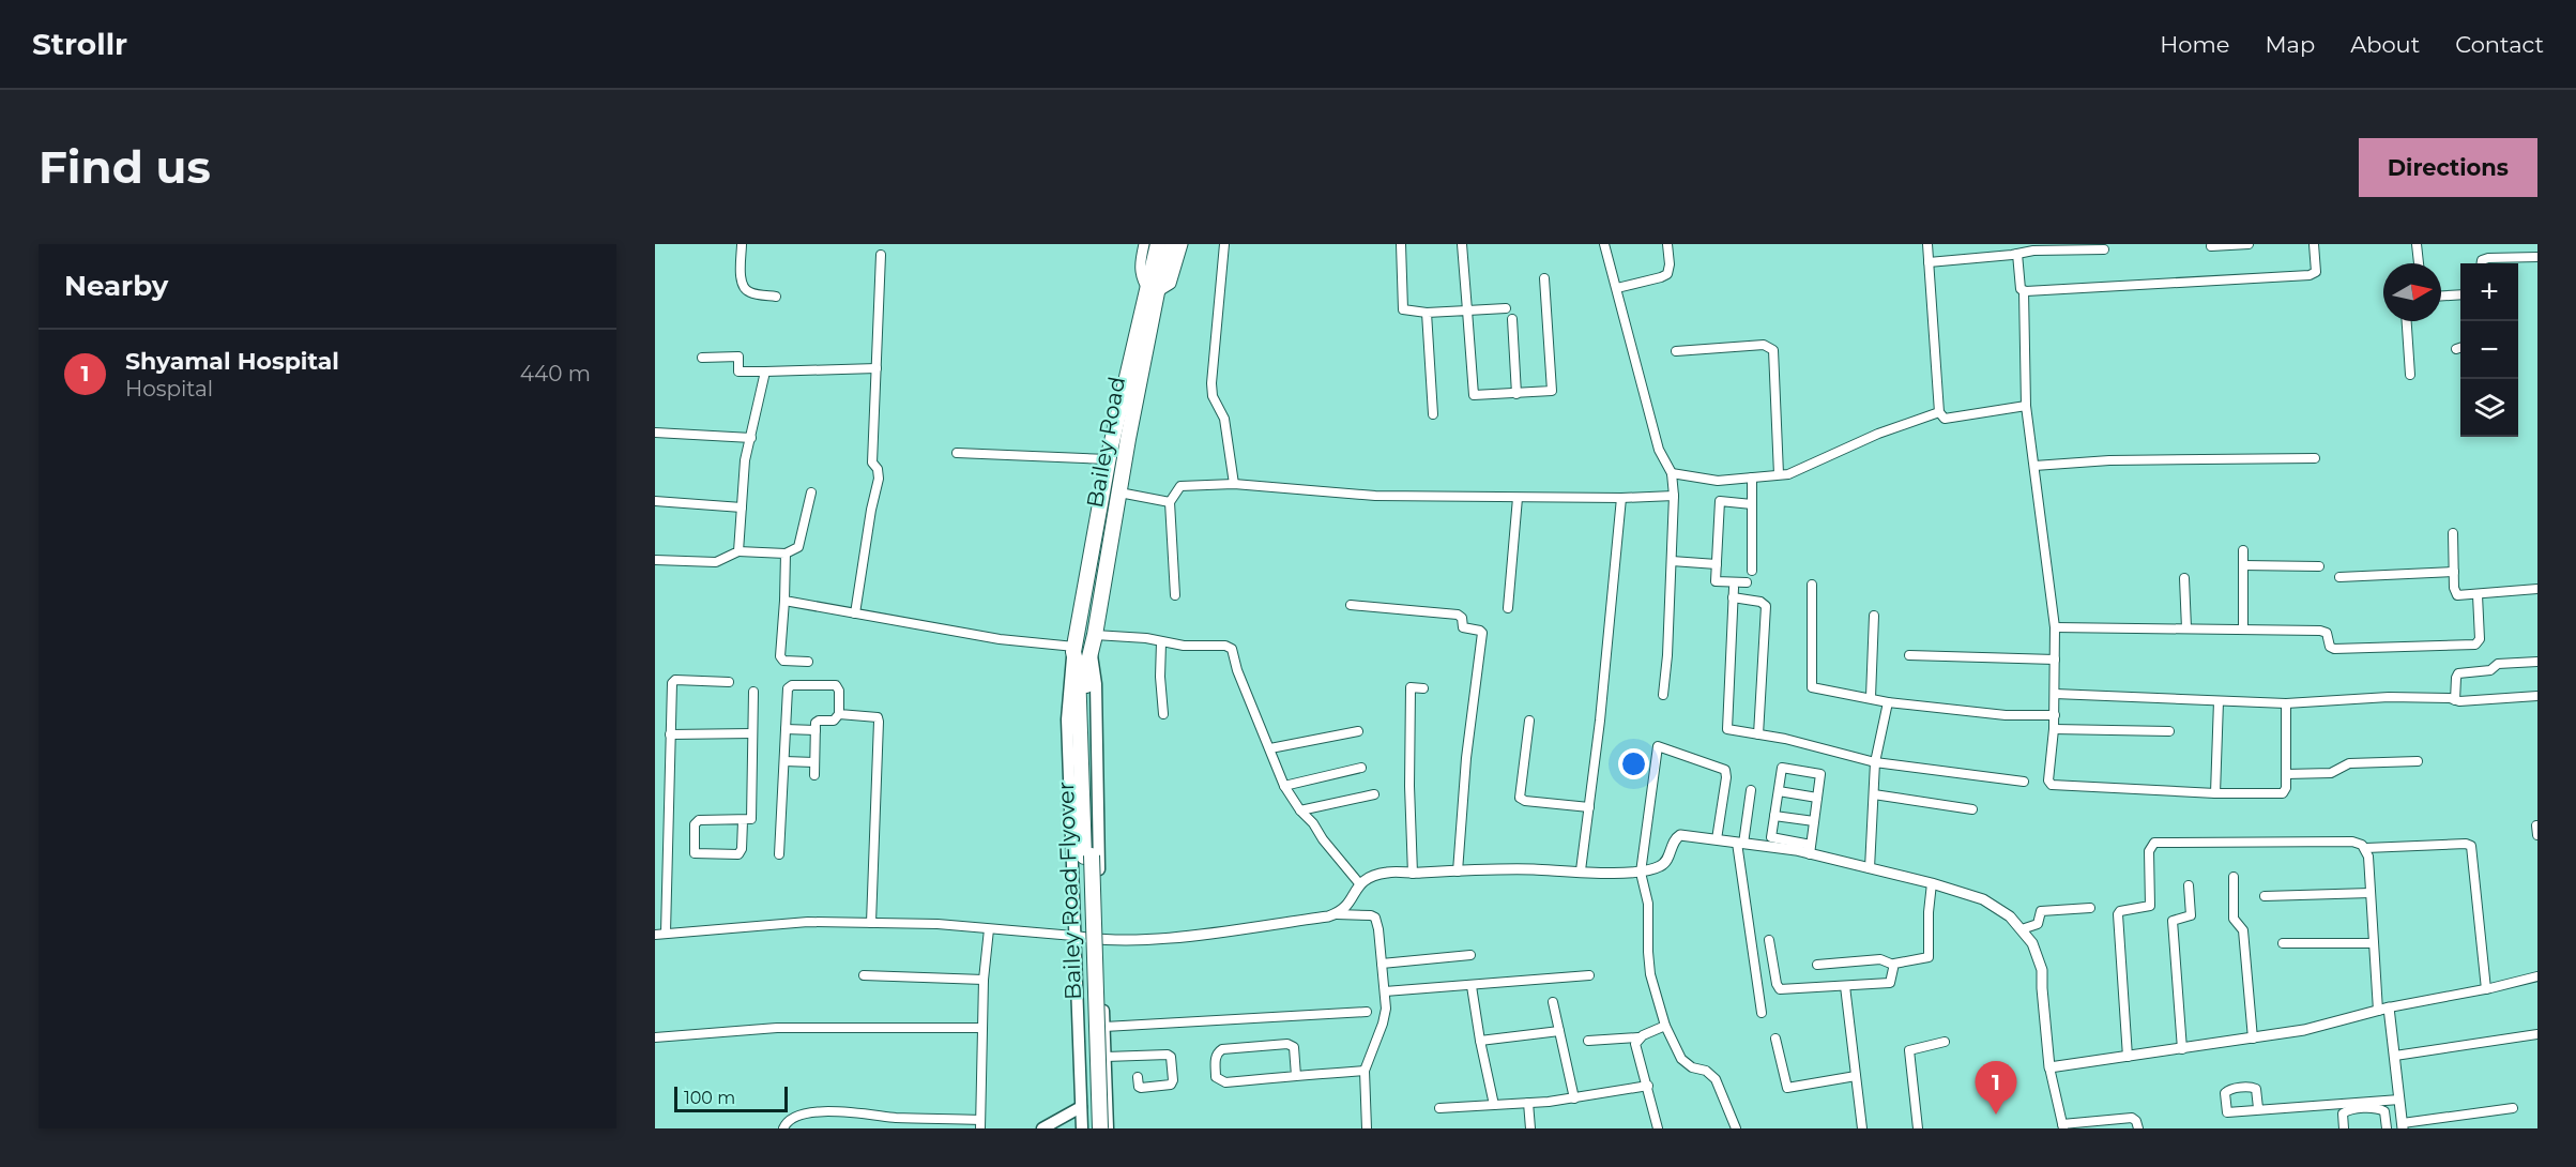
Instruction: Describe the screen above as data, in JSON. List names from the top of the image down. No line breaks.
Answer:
{"streets":{"highway":["Bailey Road","Bailey Road Flyover"]},"crossings":[["Bailey Road","Bailey Road Flyover"]],"scale_bar":"100 m","north":"right","page":{"header":"Strollr","nav":["Home","Map","About","Contact"],"buttons":"Directions","title":"Find us","heading":"Nearby","map_buttons":["+","−"],"list":[{"mark":"1","name":"Shyamal Hospital","note":"Hospital","value":"440 m"}],"pins":"1","scale":"100 m"}}
